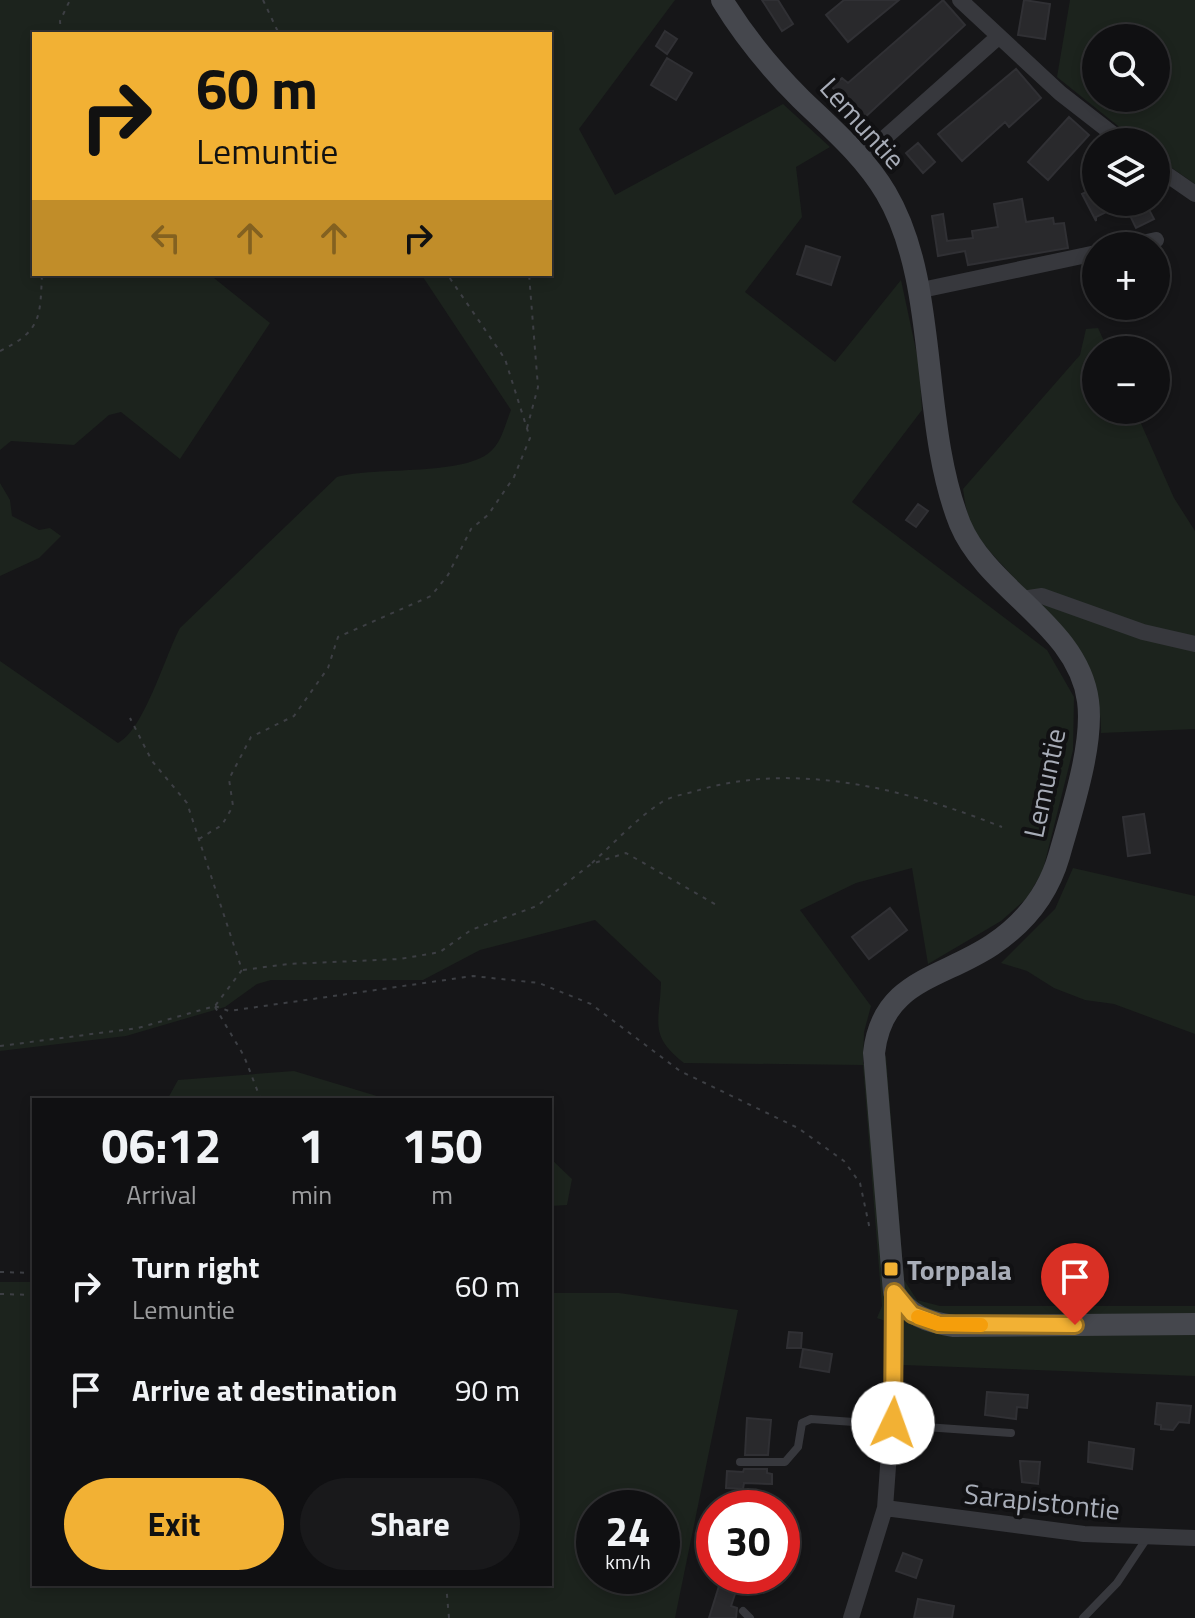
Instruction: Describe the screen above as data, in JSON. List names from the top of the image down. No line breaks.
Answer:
{"streets":{"street":["Lemuntie","Sarapistontie"]},"places":{"transit":["Torppala"]},"page":{"map_buttons":["+","−"],"turn":["60 m","Lemuntie"],"eta":["06:12","Arrival","1","min","150","m"],"list":[{"name":"Turn right","note":"Lemuntie","value":"60 m"},{"name":"Arrive at destination","value":"90 m"}],"buttons":["Exit","Share"],"speed":"24 km/h","limit":"30"}}
